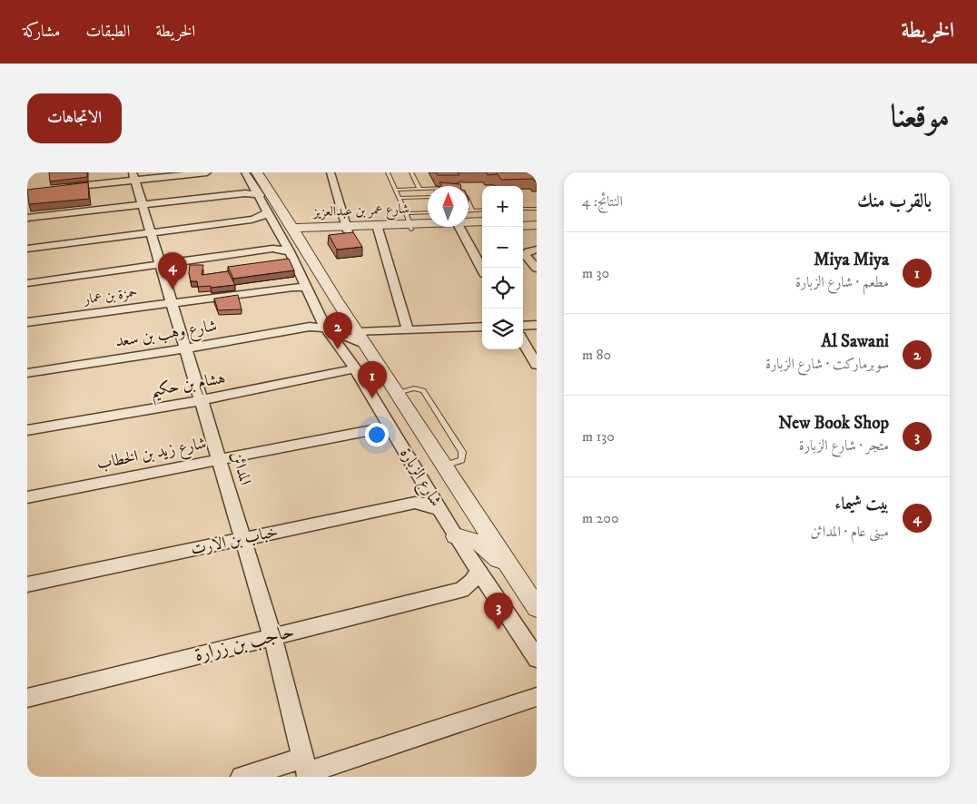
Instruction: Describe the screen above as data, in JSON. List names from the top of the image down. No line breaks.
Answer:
{"streets":{"street":["شارع عمر بن عبدالعزيز","حمزة بن عمار","شارع وهب بن سعد","هشام بن حكيم","شارع زيد بن الخطاب","المدائن","شارع الزبارة","خباب بن الارت","حاجب بن زرارة"]},"crossings":[["شارع عمر بن عبدالعزيز","شارع الزبارة"],["حمزة بن عمار","المدائن"],["حمزة بن عمار","شارع الزبارة"],["شارع وهب بن سعد","المدائن"],["شارع وهب بن سعد","شارع الزبارة"],["هشام بن حكيم","المدائن"],["هشام بن حكيم","شارع الزبارة"],["شارع زيد بن الخطاب","المدائن"],["شارع زيد بن الخطاب","شارع الزبارة"],["المدائن","خباب بن الارت"],["المدائن","حاجب بن زرارة"],["شارع الزبارة","خباب بن الارت"],["شارع الزبارة","حاجب بن زرارة"]],"north":"top","page":{"header":"الخريطة","nav":["الخريطة","الطبقات","مشاركة"],"title":"موقعنا","buttons":"الاتجاهات","heading":["بالقرب منك","النتائج: 4"],"map_buttons":["+","−"],"list":[{"mark":"1","name":"Miya Miya","note":"مطعم · شارع الزبارة","value":"30 m"},{"mark":"2","name":"Al Sawani","note":"سوبرماركت · شارع الزبارة","value":"80 m"},{"mark":"3","name":"New Book Shop","note":"متجر · شارع الزبارة","value":"130 m"},{"mark":"4","name":"بيت شيماء","note":"مبنى عام · المدائن","value":"200 m"}],"pins":["4","2","1","3"]}}
